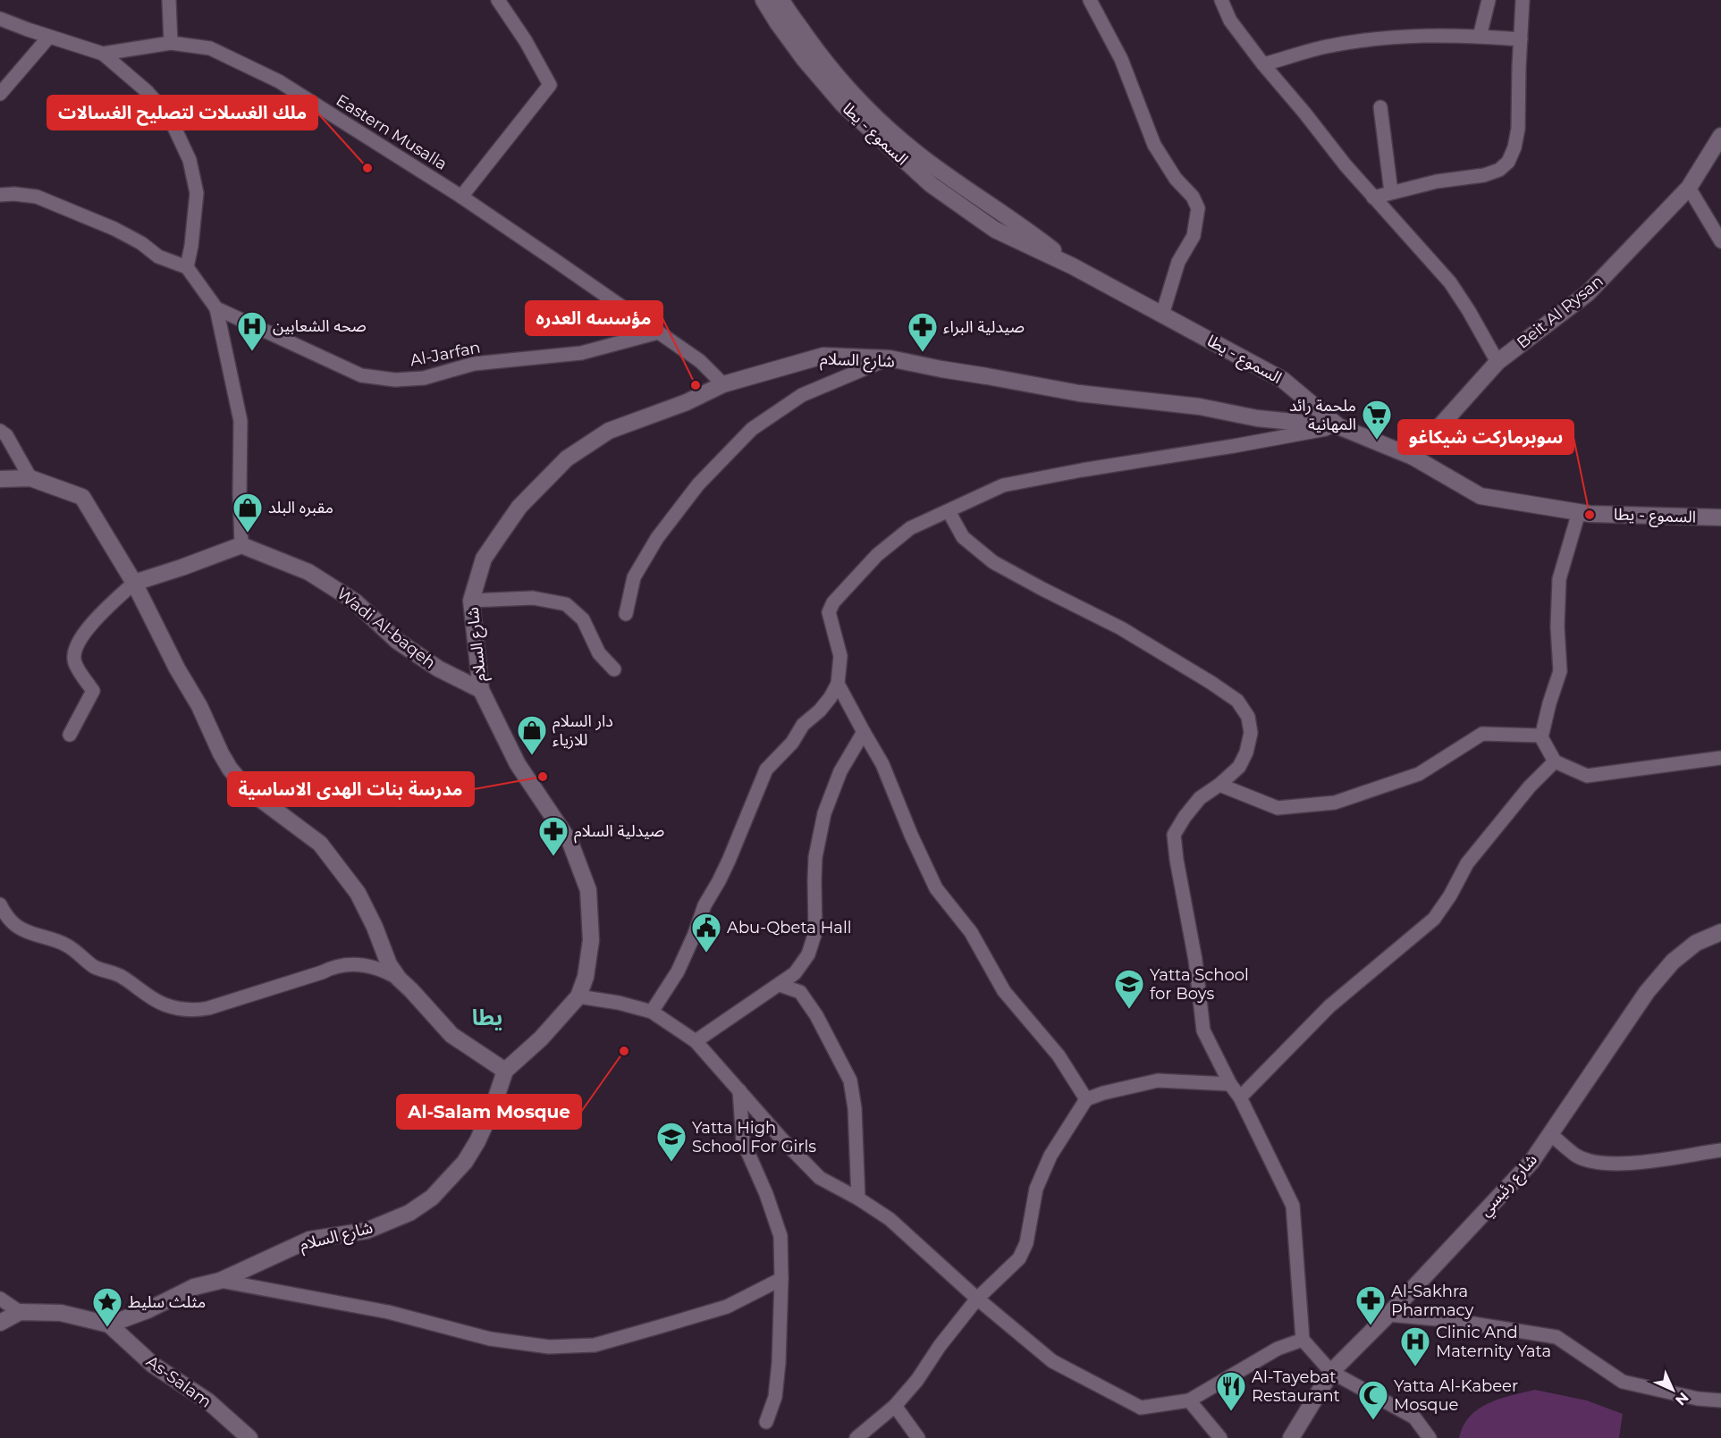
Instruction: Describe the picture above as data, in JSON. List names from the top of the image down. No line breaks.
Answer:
{"streets":{"main road":["السموع - يطا","Beit Al Rysan","شارع السلام","Wadi Al-baqeh","شارع رئيسي","As-Salam"],"street":["Eastern Musalla","Al-Jarfan"]},"crossings":[["Eastern Musalla","Al-Jarfan"],["Eastern Musalla","شارع السلام"],["السموع - يطا","Beit Al Rysan"],["السموع - يطا","شارع السلام"],["شارع السلام","Wadi Al-baqeh"],["شارع السلام","As-Salam"]],"districts":["يطا"],"places":{"other":["ملك الغسلات لتصليح الغسالات","مؤسسه العدره","سوبرماركت شيكاغو","مدرسة بنات الهدى الاساسية","Al-Salam Mosque"],"hospital":["صحه الشعابين","Clinic And Maternity Yata"],"pharmacy":["صيدلية البراء","صيدلية السلام","Al-Sakhra Pharmacy"],"supermarket":["ملحمة رائد المهانية"],"shop":["مقبره البلد","دار السلام للازياء"],"public building":["Abu-Qbeta Hall"],"school or university":["Yatta School for Boys","Yatta High School For Girls"],"place":["مثلث سليط"],"restaurant":["Al-Tayebat Restaurant"],"mosque":["Yatta Al-Kabeer Mosque"]},"north":"bottom right"}
